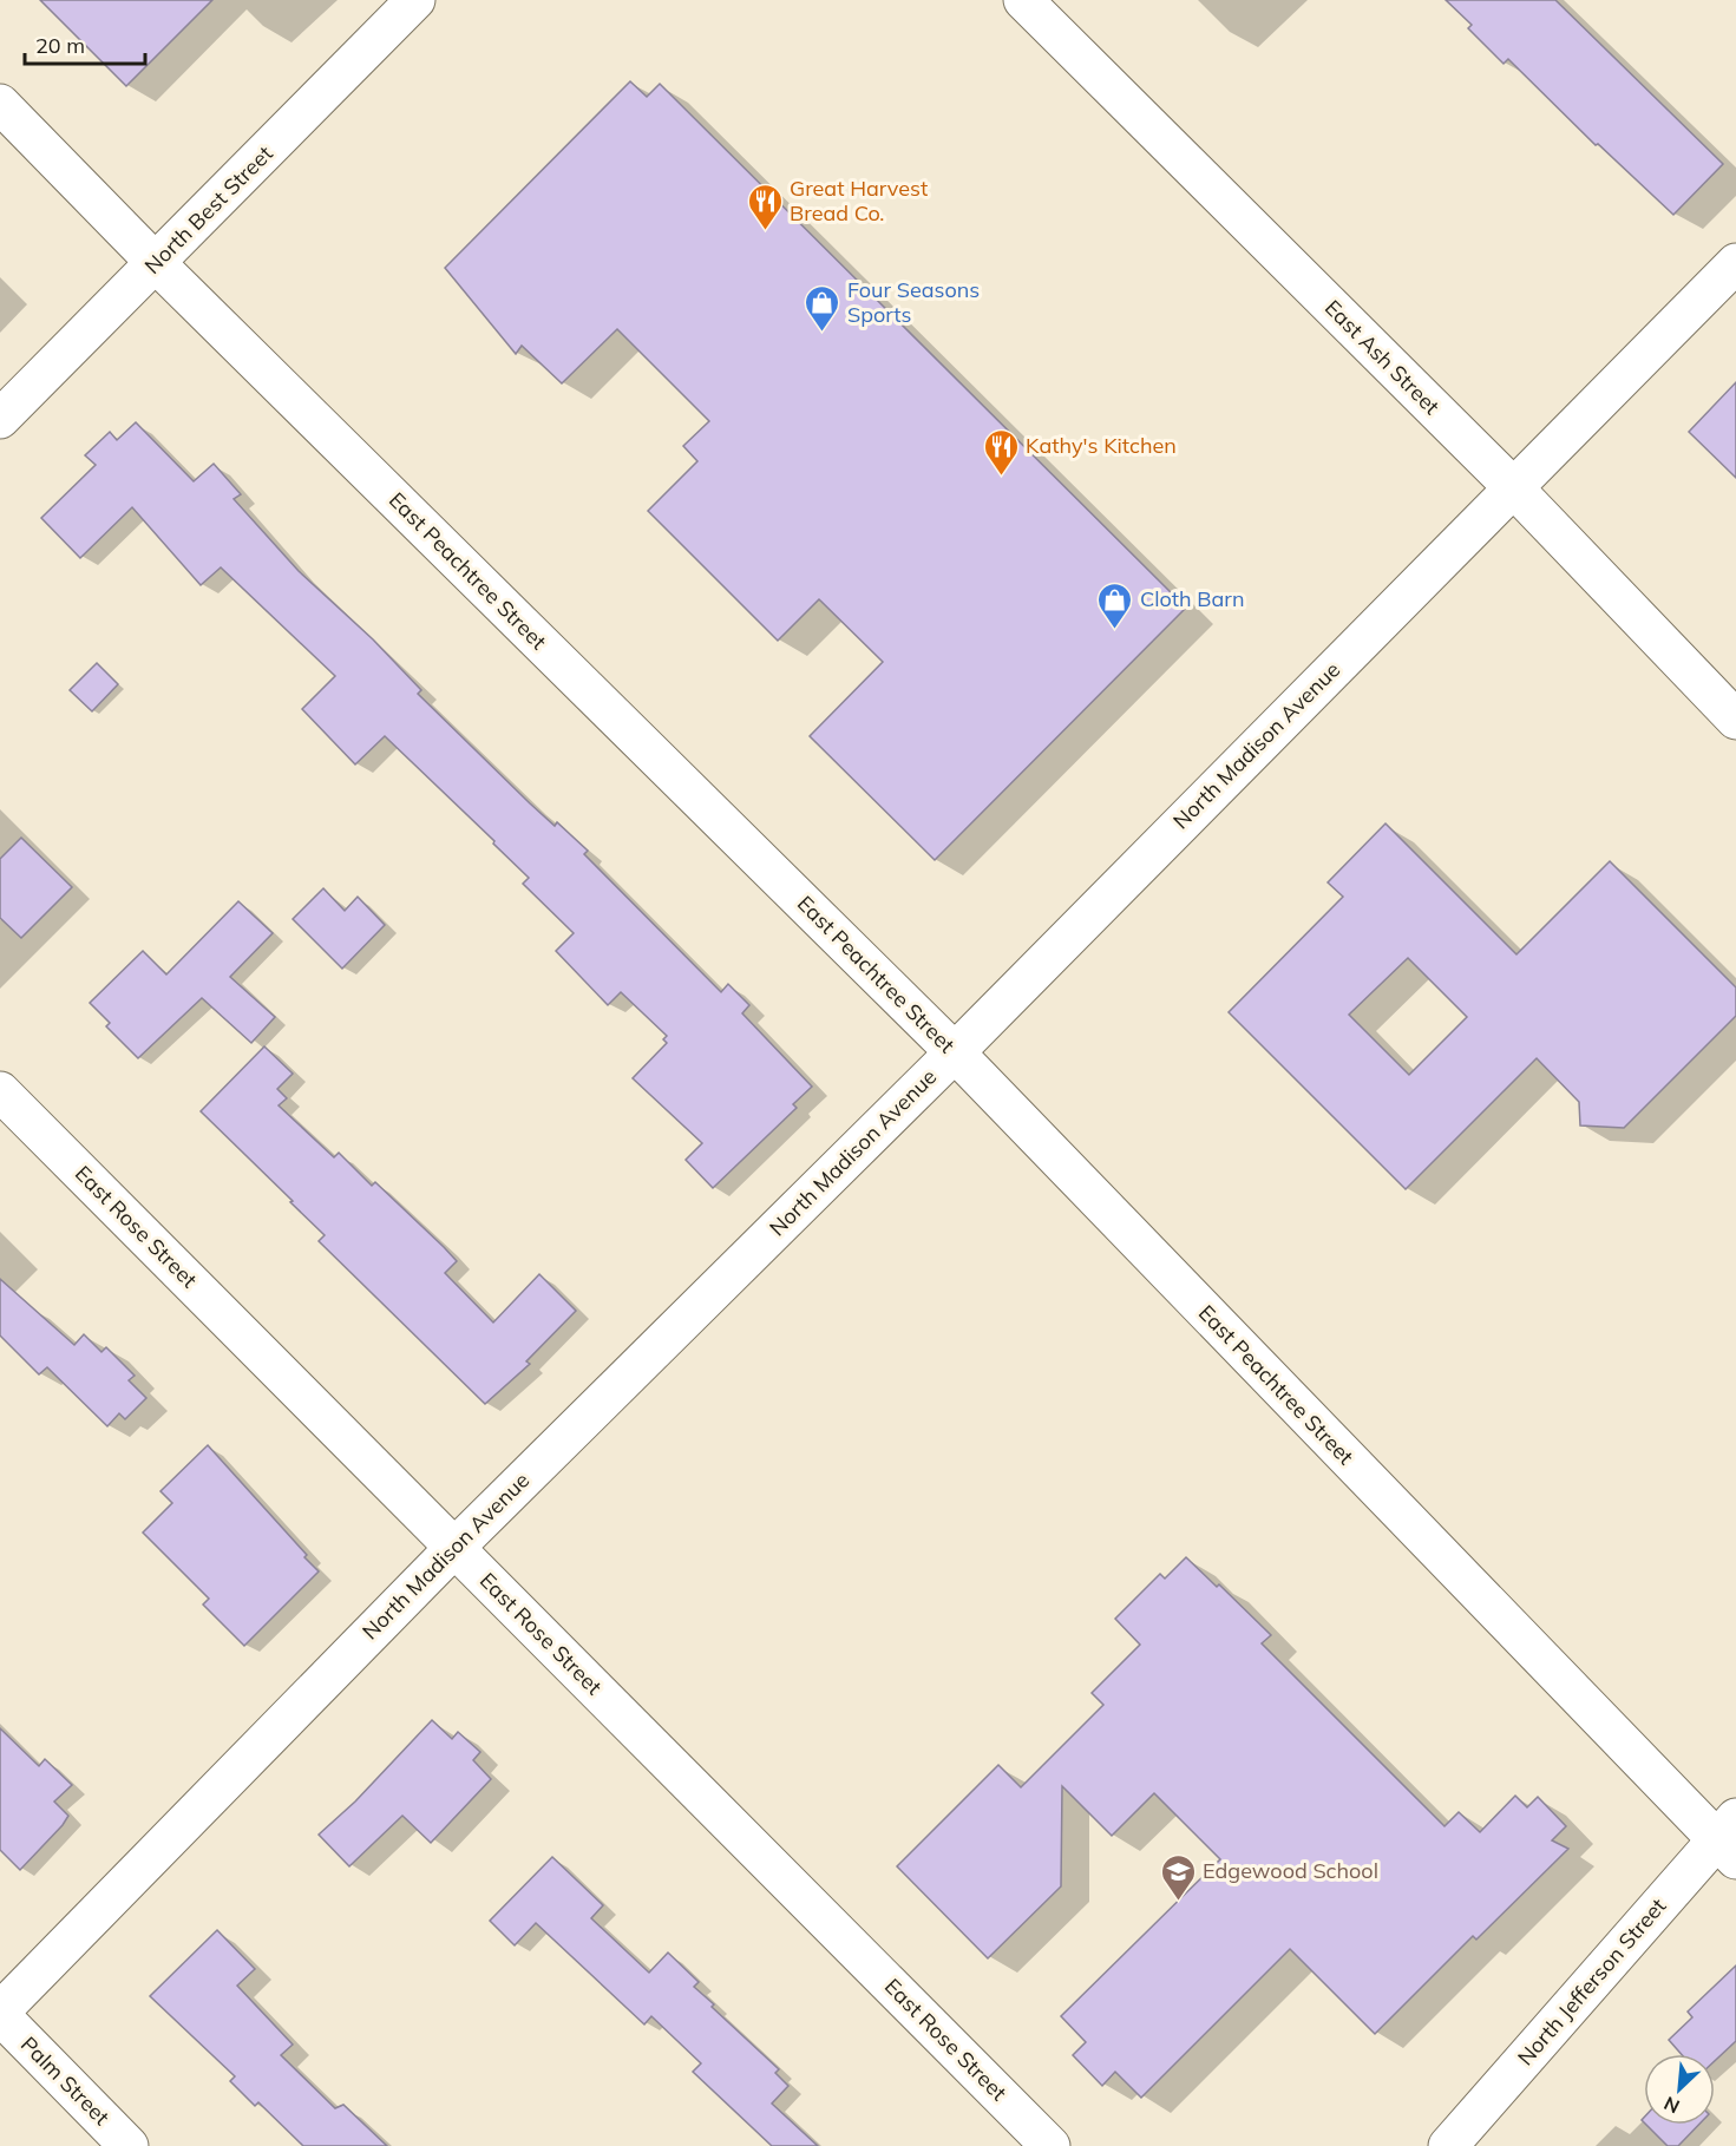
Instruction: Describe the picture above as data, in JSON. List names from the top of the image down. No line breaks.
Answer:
{"streets":{"street":["North Best Street","East Ash Street","East Peachtree Street","North Madison Avenue","East Rose Street","North Jefferson Street","Palm Street"]},"crossings":[["North Best Street","East Peachtree Street"],["East Ash Street","North Madison Avenue"],["East Peachtree Street","North Madison Avenue"],["East Peachtree Street","North Jefferson Street"],["North Madison Avenue","East Rose Street"],["North Madison Avenue","Palm Street"]],"places":{"restaurant":["Great Harvest Bread Co.","Kathy's Kitchen"],"shop":["Four Seasons Sports","Cloth Barn"],"school or university":["Edgewood School"]},"scale_bar":"20 m","north":"bottom left"}
